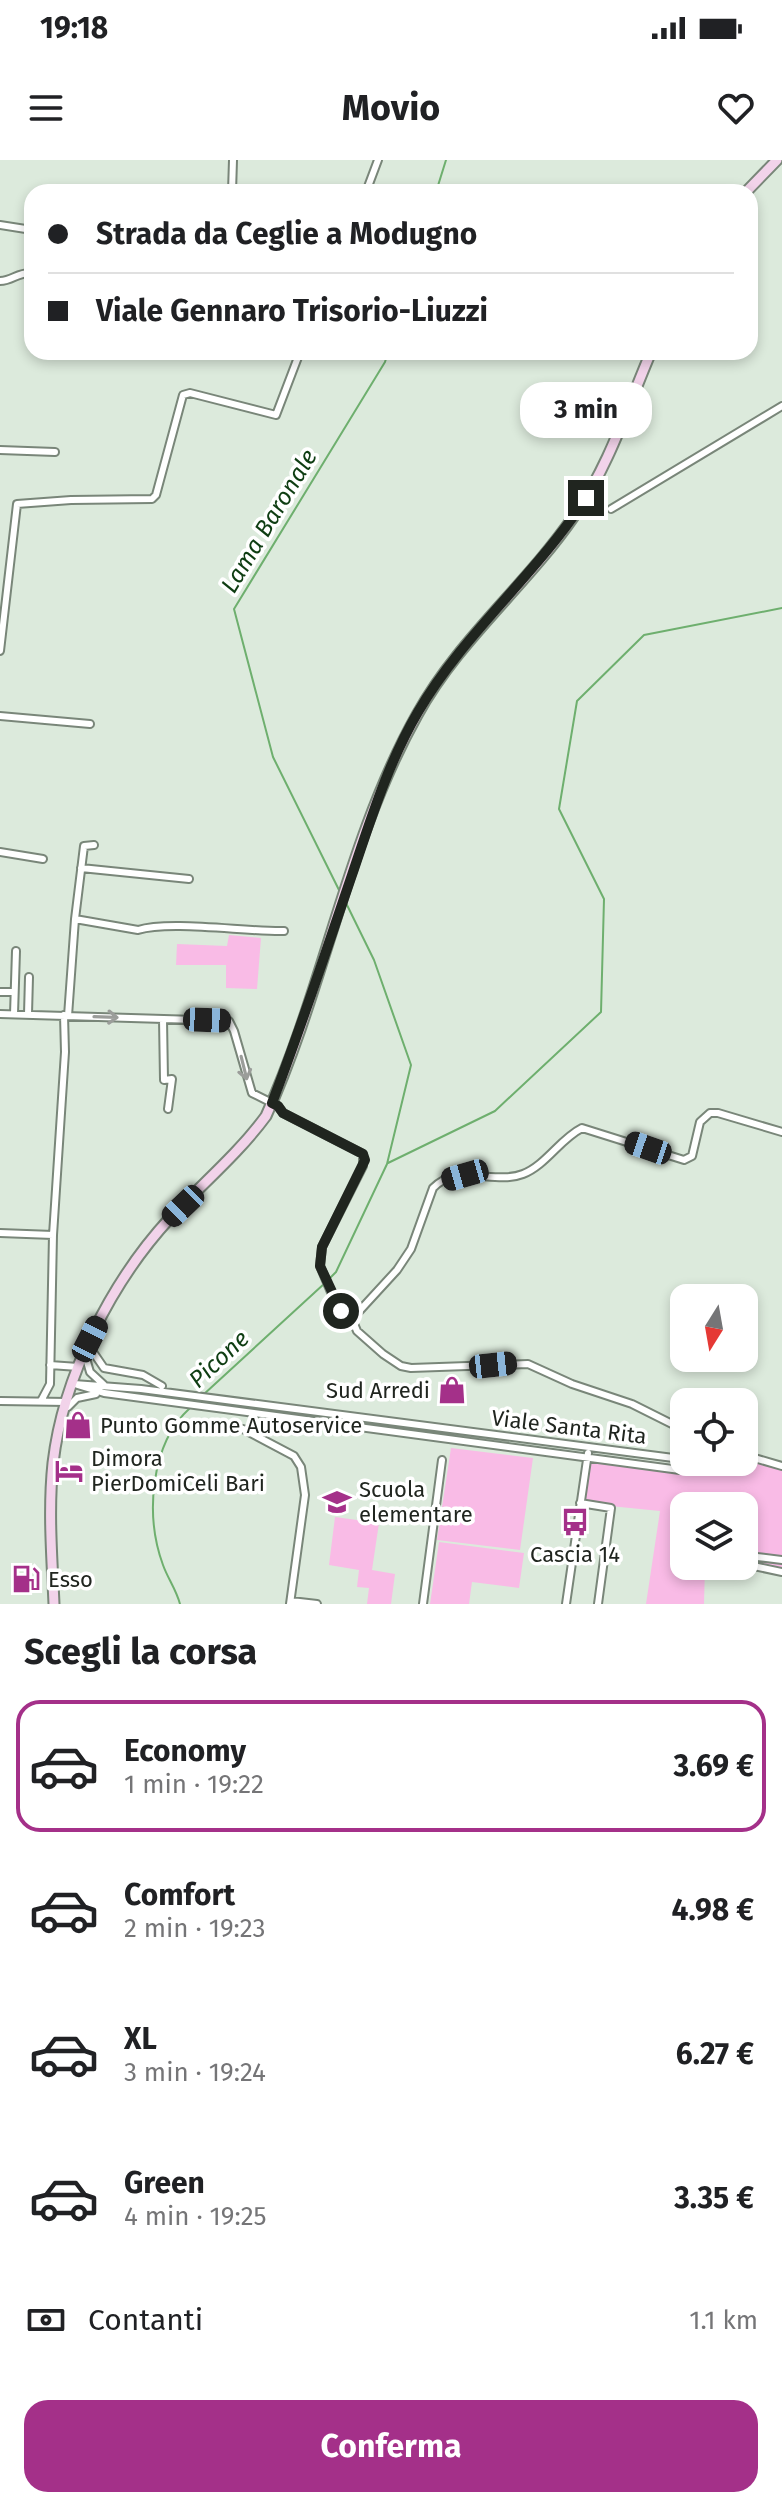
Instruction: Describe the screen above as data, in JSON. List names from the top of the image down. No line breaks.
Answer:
{"streets":{"street":["Viale Santa Rita"]},"water":["Lama Baronale","Picone"],"places":{"shop":["Sud Arredi","Punto Gomme Autoservice"],"hotel":["Dimora PierDomiCeli Bari"],"school or university":["Scuola elementare"],"bus stop":["Cascia 14"],"fuel station":["Esso"]},"north":"bottom","page":{"status":"19:18","header":"Movio","banner":["Strada da Ceglie a Modugno","Viale Gennaro Trisorio-Liuzzi"],"bubble":"3 min","heading":"Scegli la corsa","list":[{"name":"Economy","note":"1 min · 19:22","value":"3.69 €"},{"name":"Comfort","note":"2 min · 19:23","value":"4.98 €"},{"name":"XL","note":"3 min · 19:24","value":"6.27 €"},{"name":"Green","note":"4 min · 19:25","value":"3.35 €"}],"pay":["Contanti","1.1 km"],"buttons":"Conferma"}}
